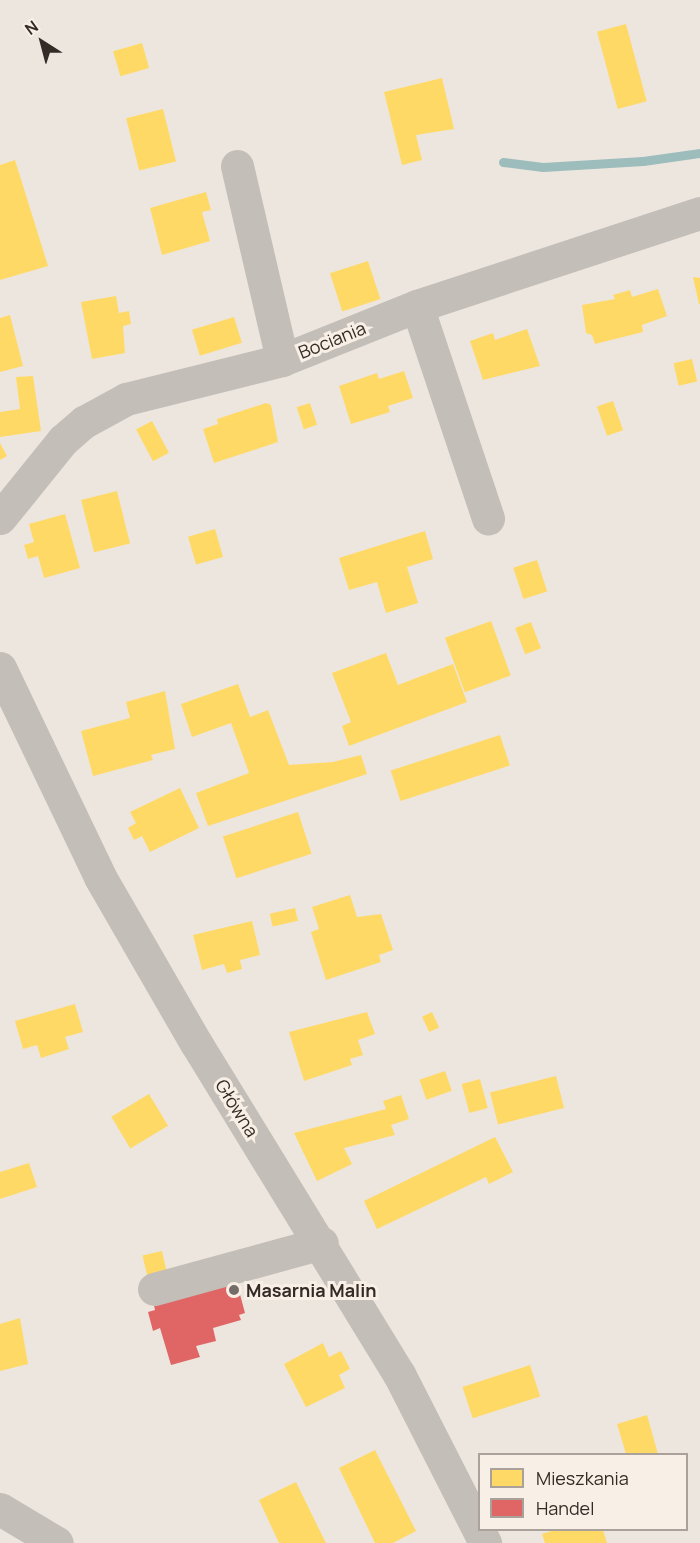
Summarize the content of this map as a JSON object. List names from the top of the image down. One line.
{"streets":{"street":["Bociania","Główna"]},"places":["Masarnia Malin"],"legend":["Mieszkania","Handel"],"north":"top left"}
